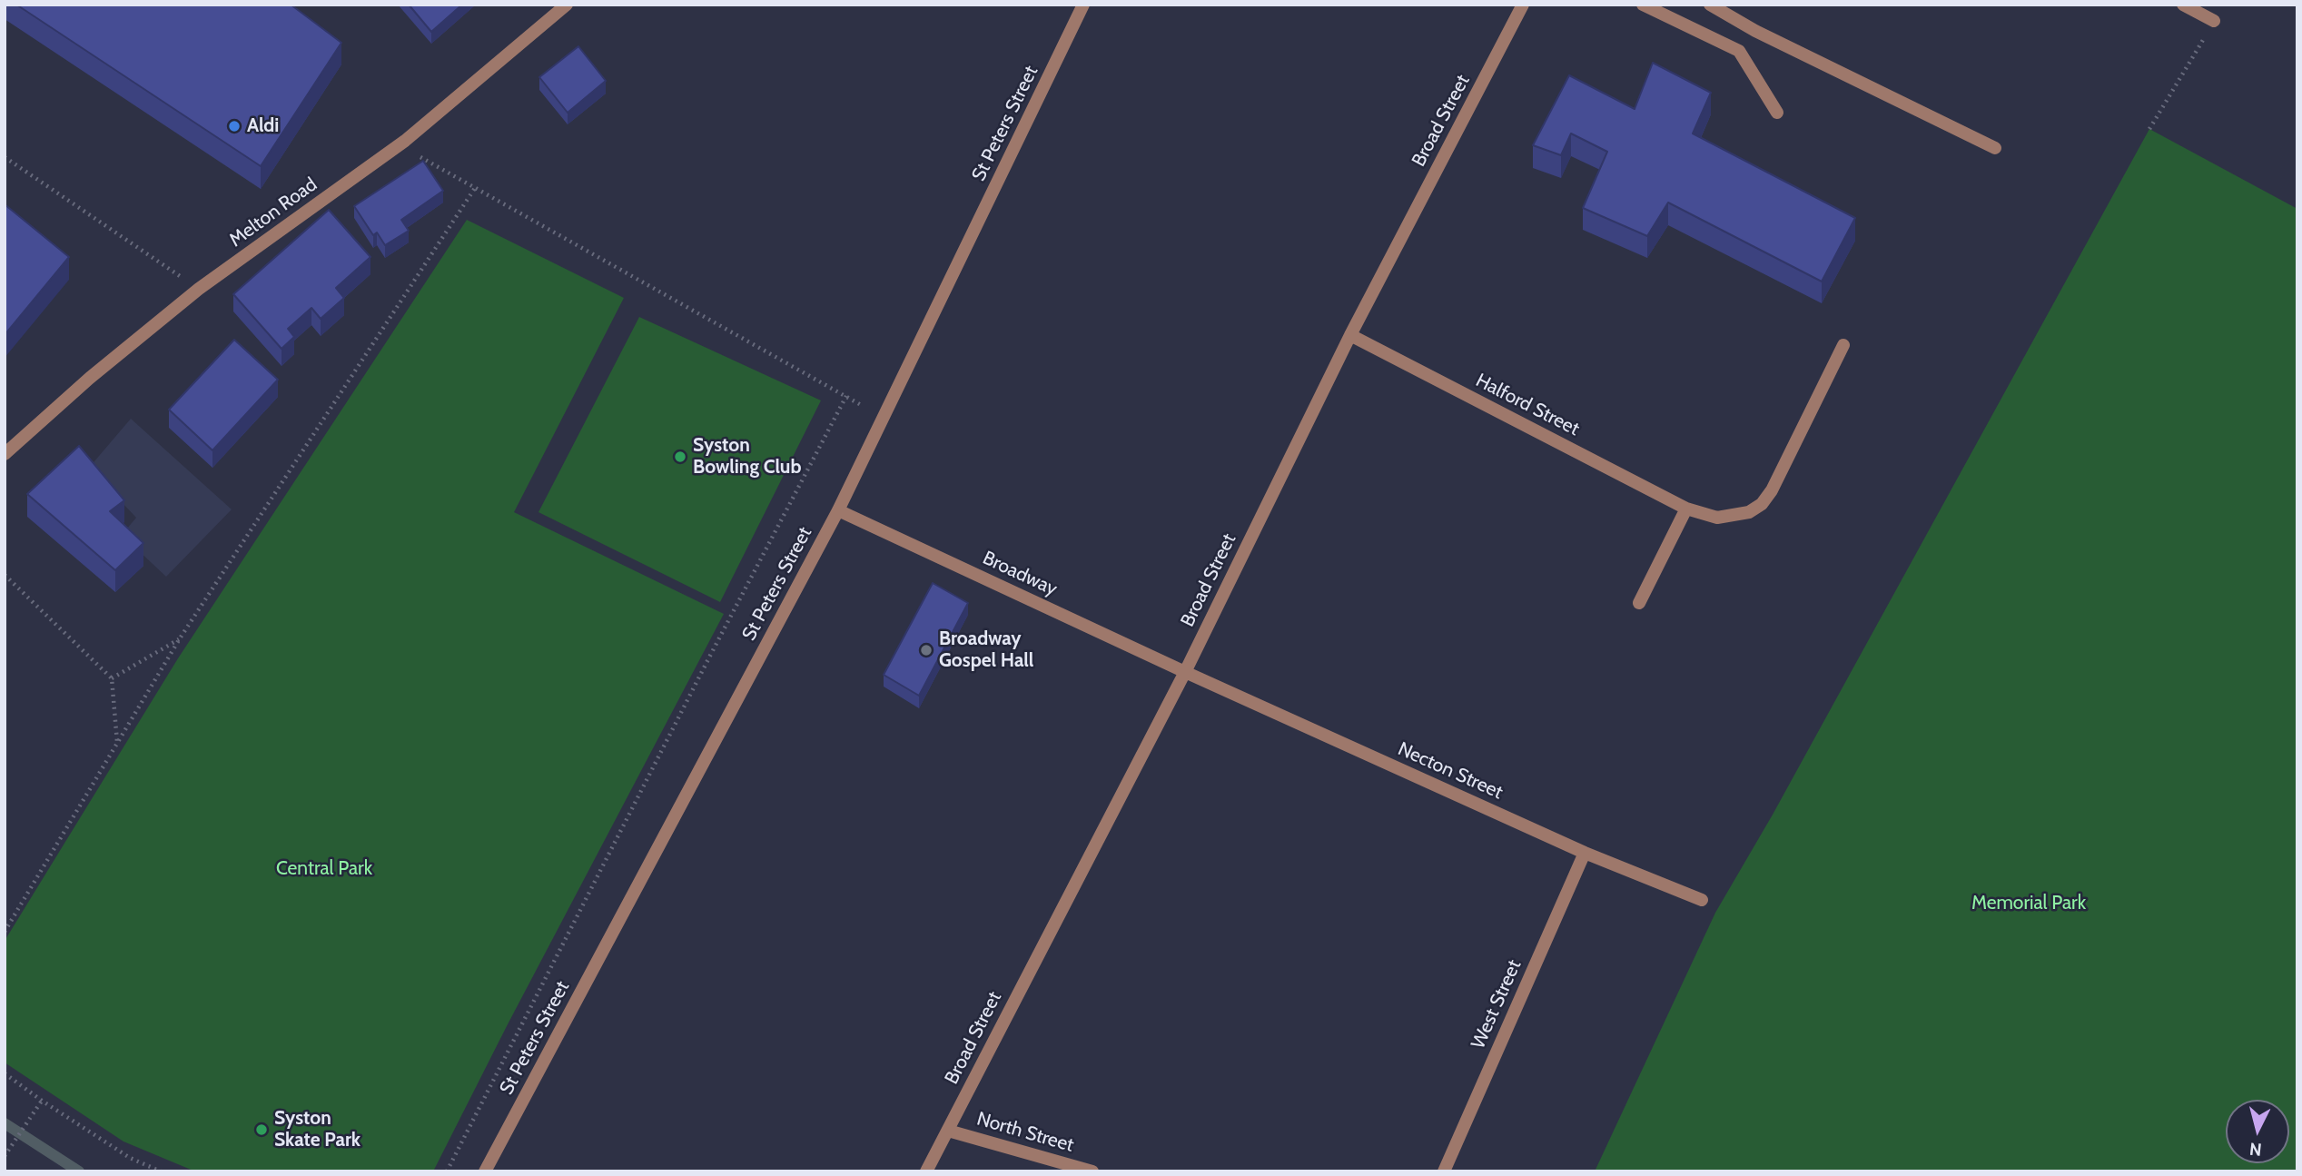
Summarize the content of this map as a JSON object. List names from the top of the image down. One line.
{"streets":{"street":["Broad Street","St Peters Street","Melton Road","Halford Street","Broadway","Necton Street","West Street","North Street"]},"crossings":[["Broad Street","Halford Street"],["Broad Street","Broadway"],["Broad Street","Necton Street"],["Broad Street","North Street"],["St Peters Street","Broadway"],["Broadway","Necton Street"],["Necton Street","West Street"]],"parks":["Central Park","Memorial Park"],"places":["Aldi","Syston Bowling Club","Broadway Gospel Hall","Syston Skate Park"],"north":"bottom"}
